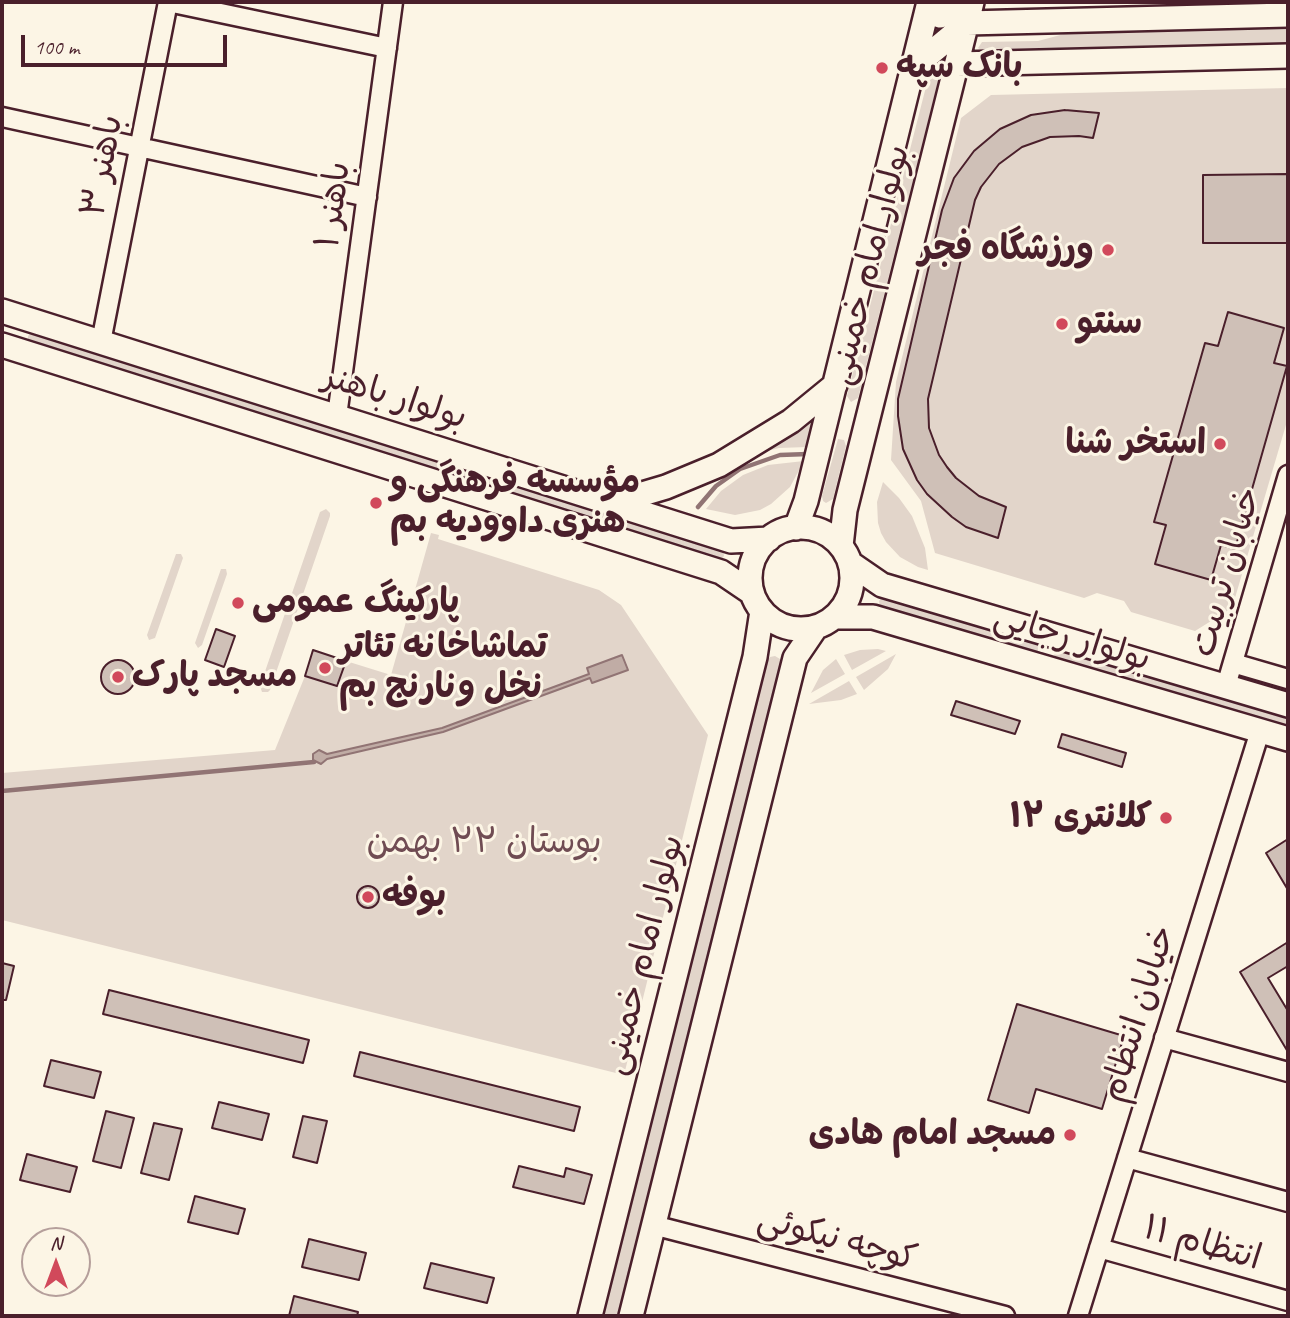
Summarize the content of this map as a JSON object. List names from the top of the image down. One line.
{"streets":{"main road":["بولوار امام خمینی","بولوار باهنر","بولوار رجایی"],"street":["باهنر ۳","باهنر ۱","خیابان تربیت","خیابان انتظام","کوچه نیکوئی","انتظام ۱۱"]},"crossings":[["باهنر ۳","بولوار باهنر"],["باهنر ۱","بولوار باهنر"],["بولوار امام خمینی","بولوار باهنر"],["بولوار امام خمینی","بولوار رجایی"],["بولوار باهنر","بولوار رجایی"],["خیابان تربیت","بولوار رجایی"],["بولوار رجایی","خیابان انتظام"],["خیابان انتظام","انتظام ۱۱"]],"parks":["بوستان ۲۲ بهمن"],"places":["بانک سپه","ورزشگاه فجر","سنتو","استخر شنا","مؤسسه فرهنگی و هنری داوودیه بم","پارکینگ عمومی","تماشاخانه تئاتر نخل ونارنج بم","مسجد پارک","کلانتری ۱۲","بوفه","مسجد امام هادی"],"scale_bar":"100 m","north":"top"}
